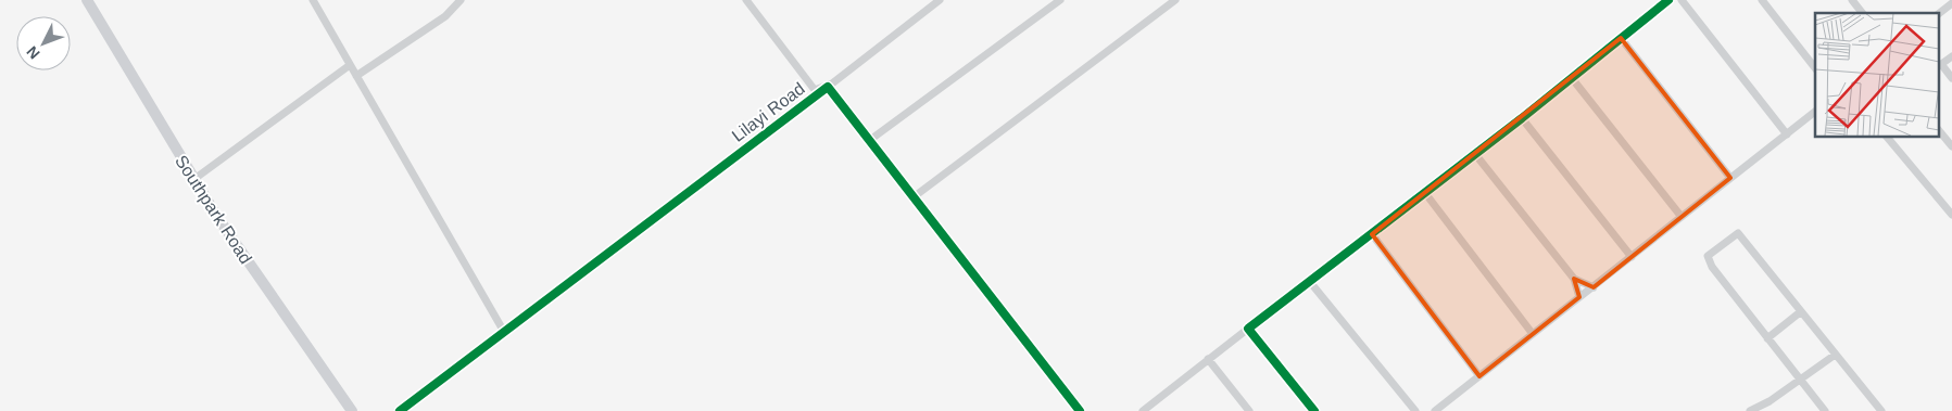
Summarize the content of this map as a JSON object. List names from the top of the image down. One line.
{"streets":{"street":["Lilayi Road","Southpark Road"]},"north":"bottom left"}
